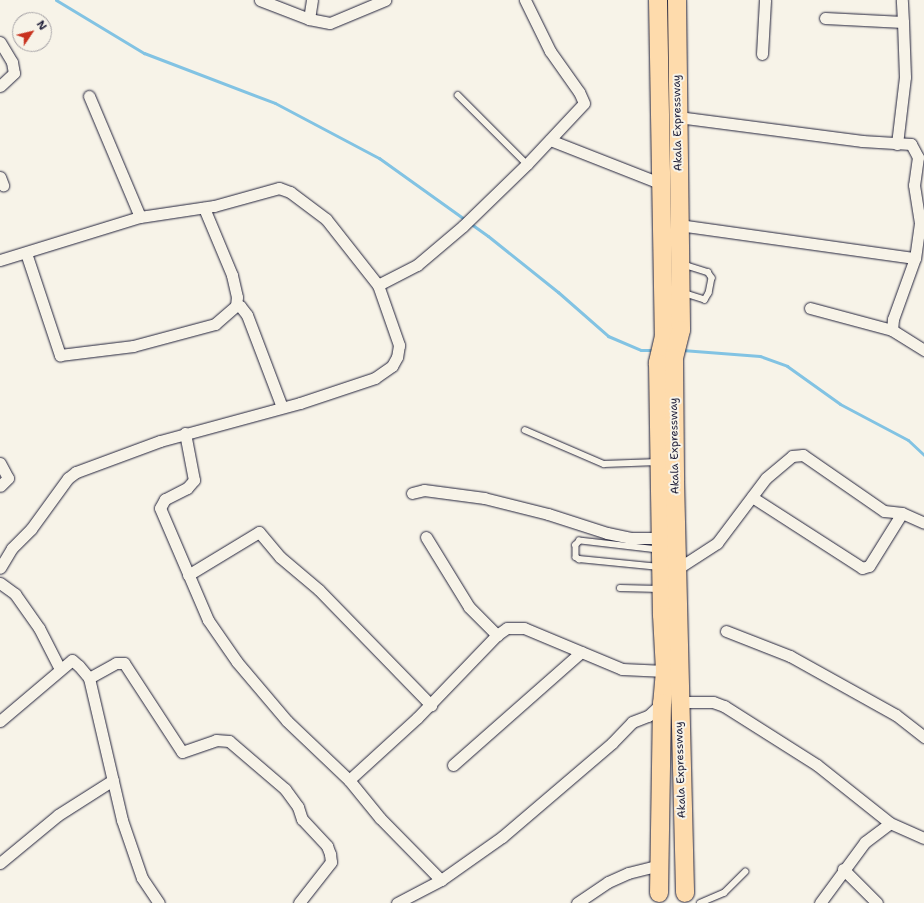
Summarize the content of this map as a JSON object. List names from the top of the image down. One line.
{"streets":{"main road":["Akala Expressway"]},"north":"top right"}
